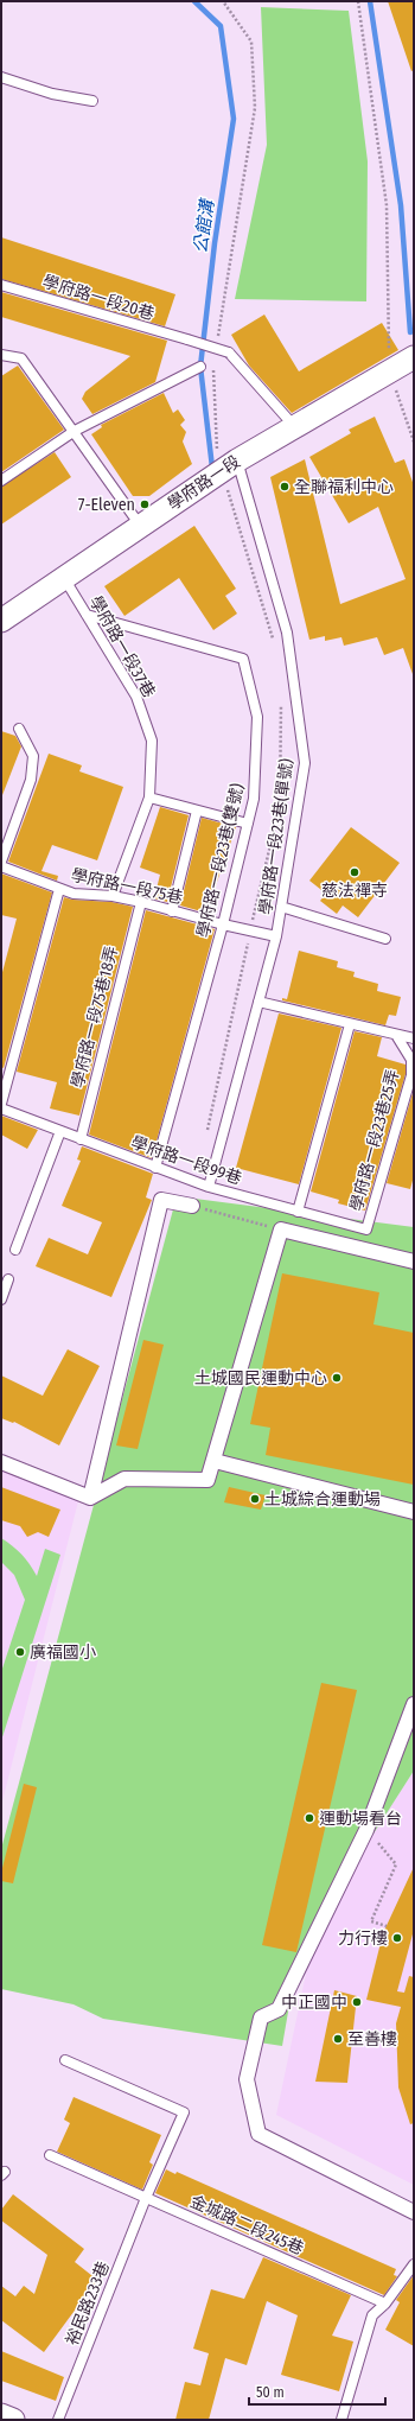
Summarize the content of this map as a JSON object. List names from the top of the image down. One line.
{"streets":{"street":["學府路一段"],"lane":["學府路一段20巷","學府路一段37巷","學府路一段23巷(單號)","學府路一段23巷(雙號)","學府路一段75巷","學府路一段75巷18弄","學府路一段23巷25弄","學府路一段99巷","金城路二段245巷","裕民路233巷"]},"crossings":[["學府路一段20巷","學府路一段"],["學府路一段","學府路一段37巷"],["學府路一段","學府路一段23巷(單號)"],["學府路一段37巷","學府路一段23巷(雙號)"],["學府路一段37巷","學府路一段75巷"],["學府路一段23巷(單號)","學府路一段75巷"],["學府路一段23巷(單號)","學府路一段99巷"],["學府路一段23巷(雙號)","學府路一段75巷"],["學府路一段23巷(雙號)","學府路一段99巷"],["學府路一段75巷","學府路一段75巷18弄"],["學府路一段75巷18弄","學府路一段99巷"],["學府路一段23巷25弄","學府路一段99巷"],["金城路二段245巷","裕民路233巷"]],"water":["公館溝"],"places":["全聯福利中心","7-Eleven","慈法禪寺","土城國民運動中心","土城綜合運動場","廣福國小","運動場看台","力行樓","中正國中","至善樓"],"scale_bar":"50 m"}
